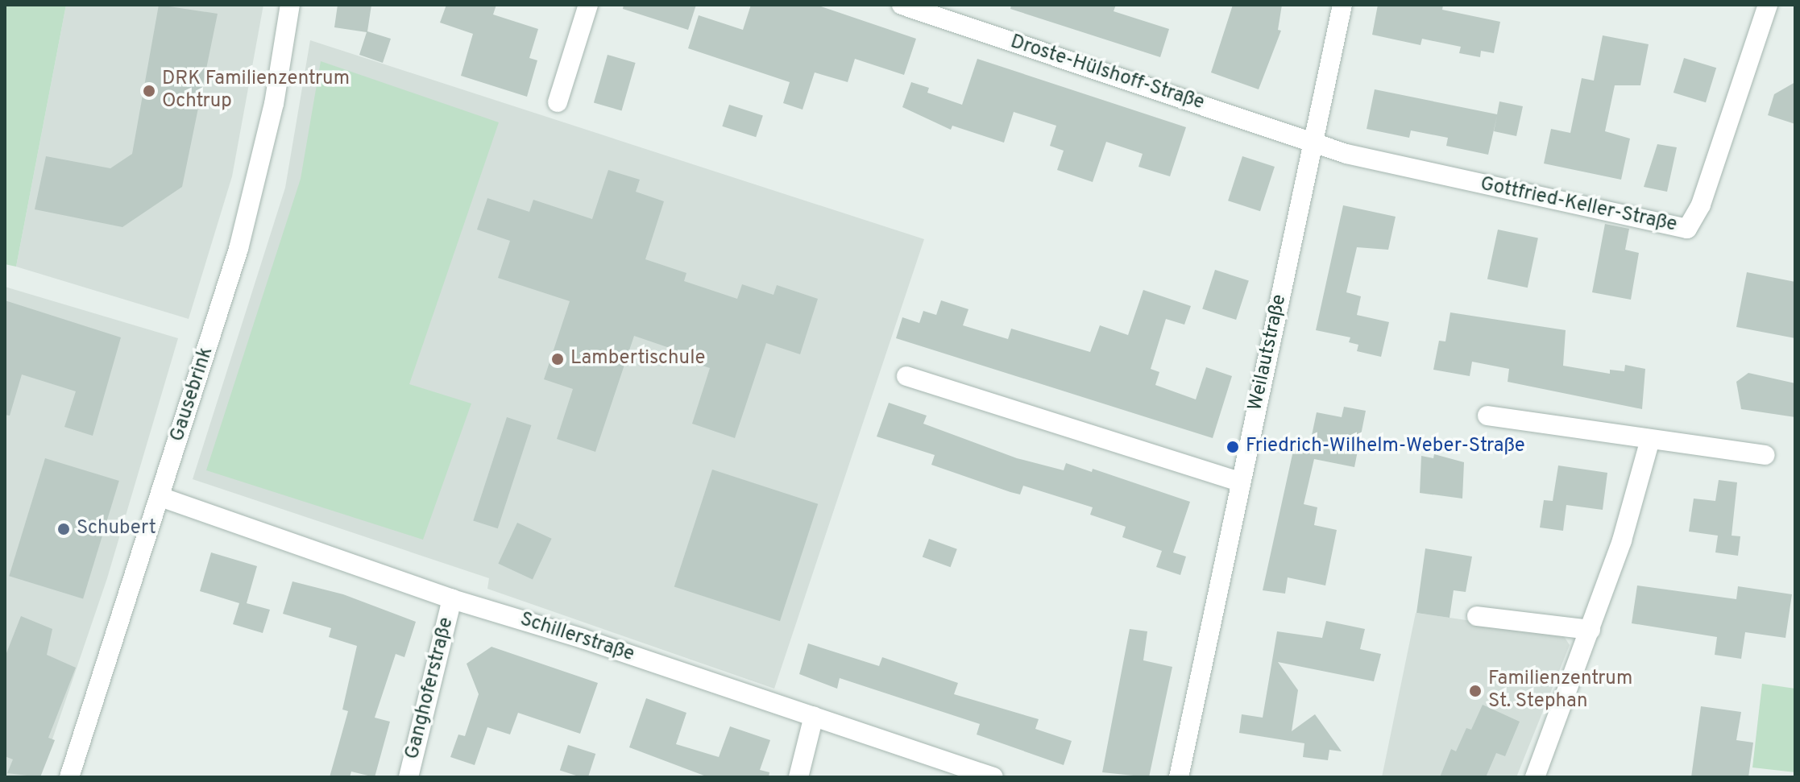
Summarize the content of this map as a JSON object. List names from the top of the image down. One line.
{"streets":{"street":["Droste-Hülshoff-Straße","Gottfried-Keller-Straße","Weilautstraße","Gausebrink","Schillerstraße","Ganghoferstraße"]},"crossings":[["Droste-Hülshoff-Straße","Gottfried-Keller-Straße"],["Droste-Hülshoff-Straße","Weilautstraße"],["Gottfried-Keller-Straße","Weilautstraße"],["Gausebrink","Schillerstraße"],["Schillerstraße","Ganghoferstraße"]],"places":["DRK Familienzentrum Ochtrup","Lambertischule","Friedrich-Wilhelm-Weber-Straße","Schubert","Familienzentrum St. Stephan"]}
